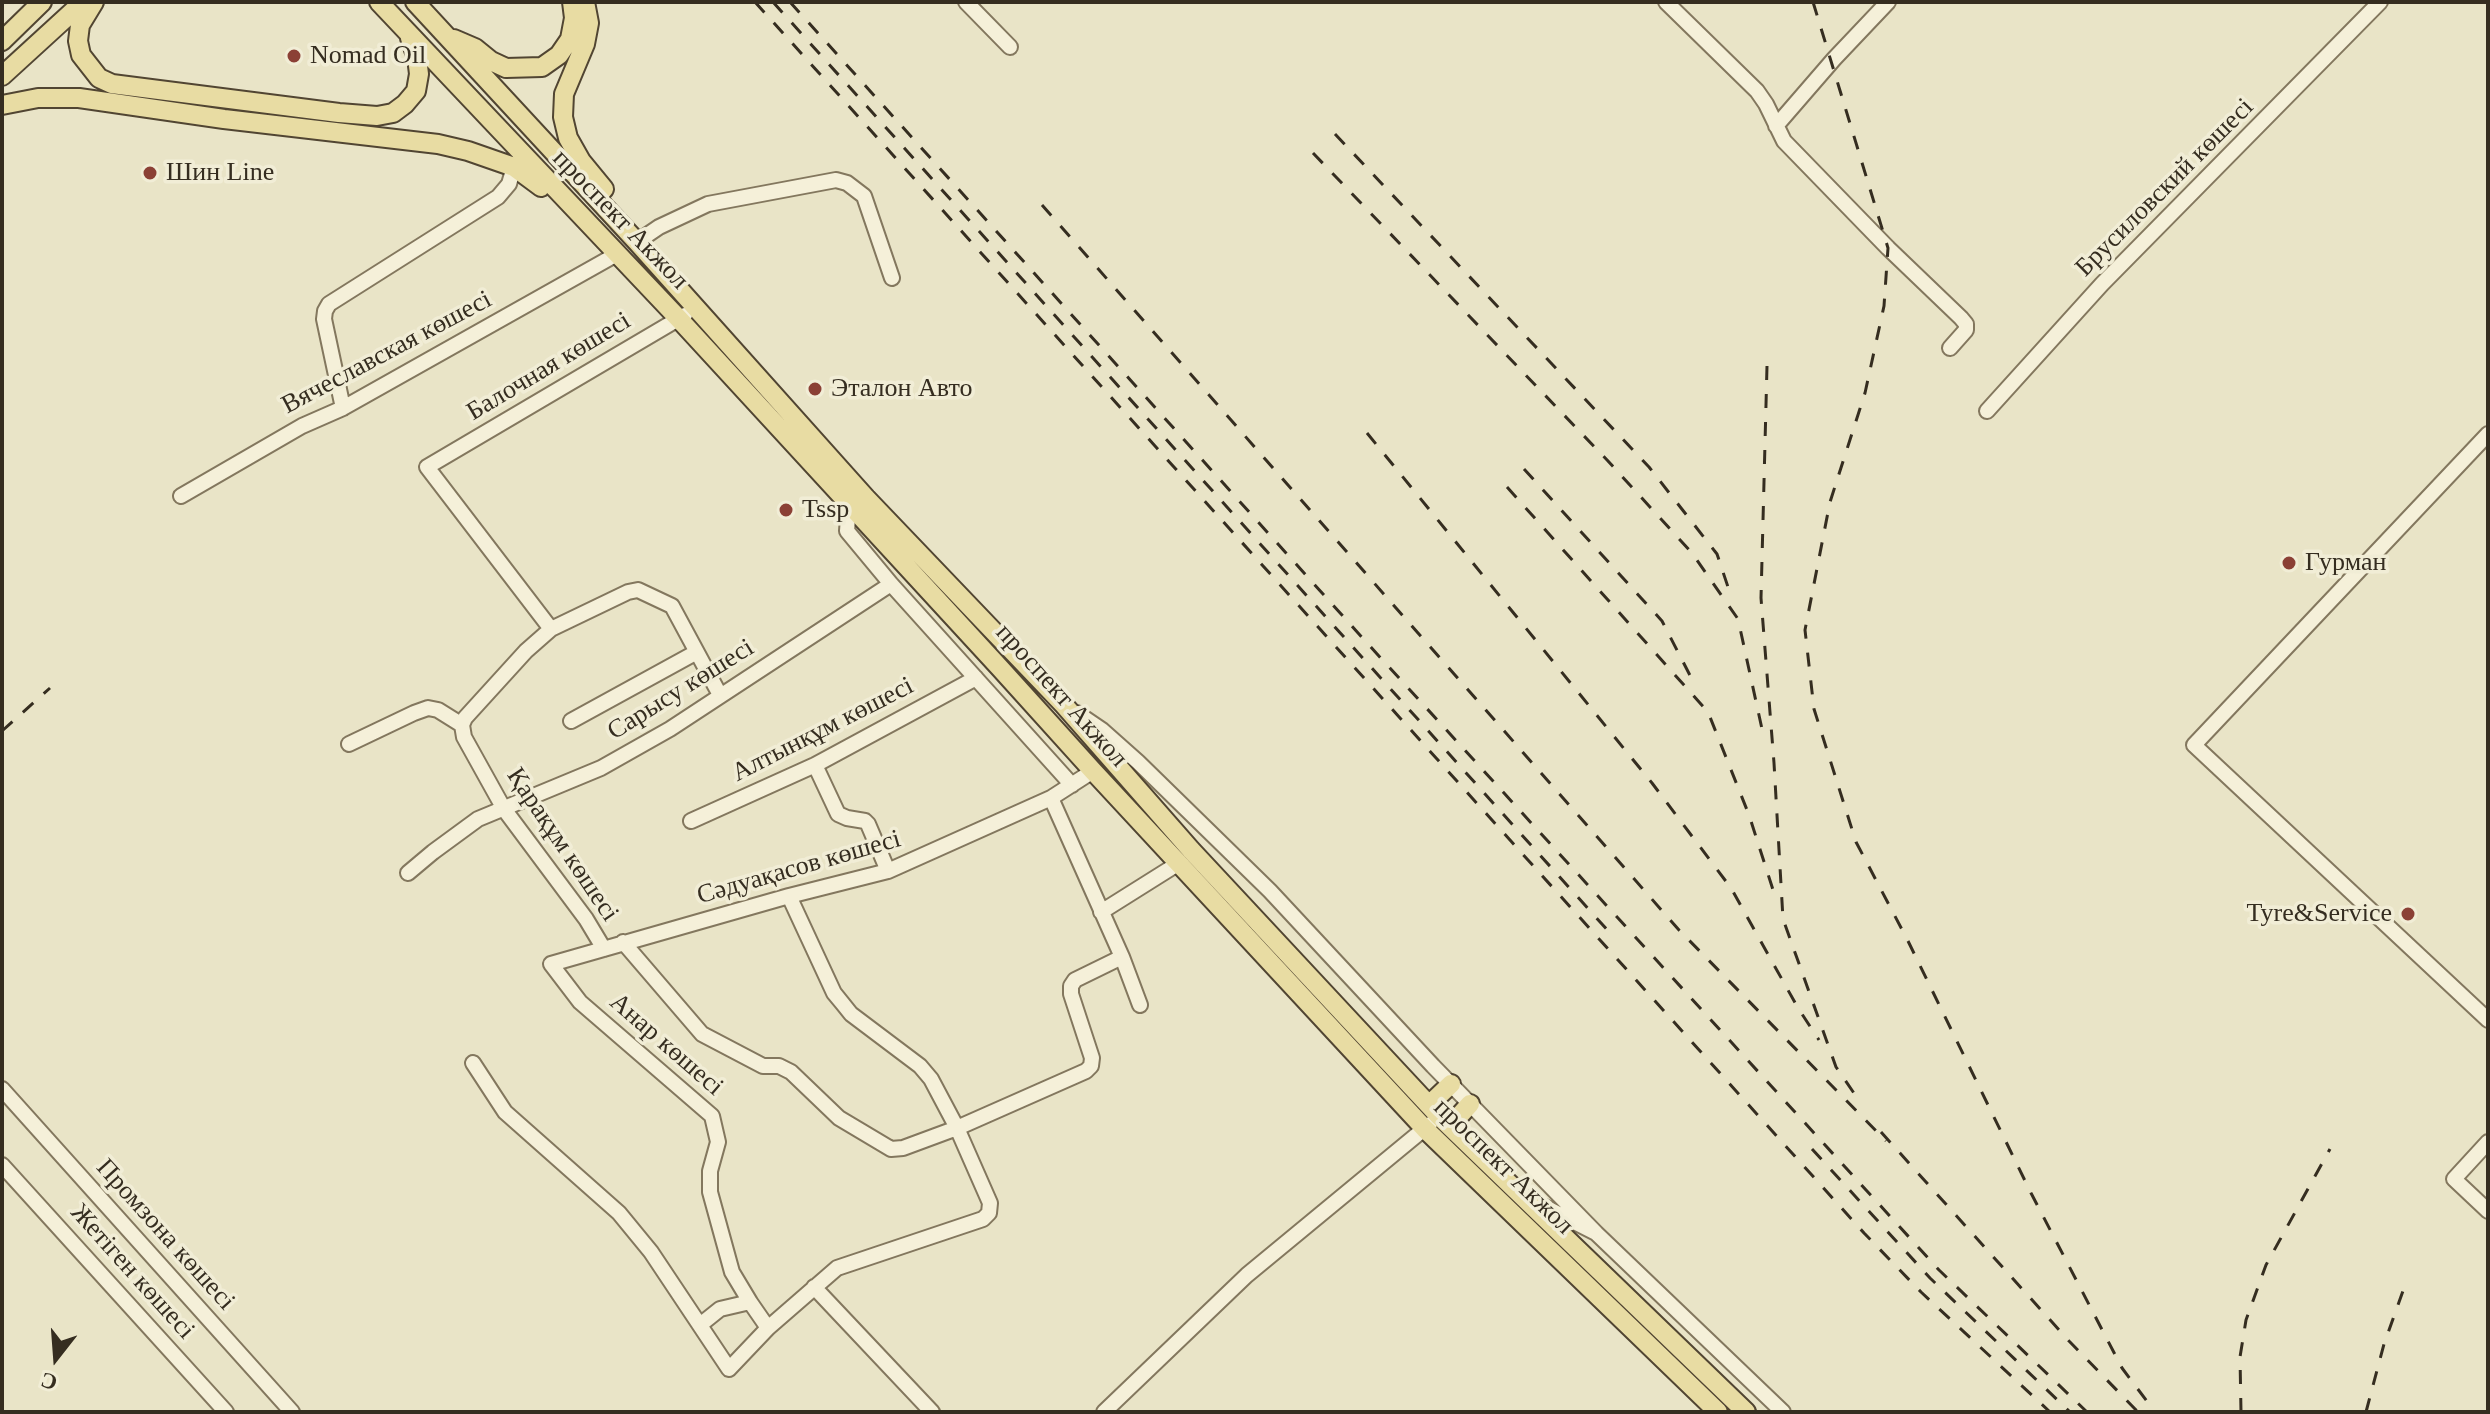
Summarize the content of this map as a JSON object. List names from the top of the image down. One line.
{"streets":{"main road":["проспект Акжол"],"street":["Брусиловский көшесі","Вячеславская көшесі","Балочная көшесі","Сарысу көшесі","Алтынқұм көшесі","Қарақұм көшесі","Сәдуақасов көшесі","Анар көшесі","Промзона көшесі","Жетіген көшесі"]},"crossings":[["проспект Акжол","Вячеславская көшесі"],["проспект Акжол","Балочная көшесі"],["проспект Акжол","Сәдуақасов көшесі"],["Сарысу көшесі","Қарақұм көшесі"],["Қарақұм көшесі","Сәдуақасов көшесі"],["Сәдуақасов көшесі","Анар көшесі"]],"places":["Nomad Oil","Шин Line","Эталон Авто","Tssp","Гурман","Tyre&Service"],"north":"bottom"}
